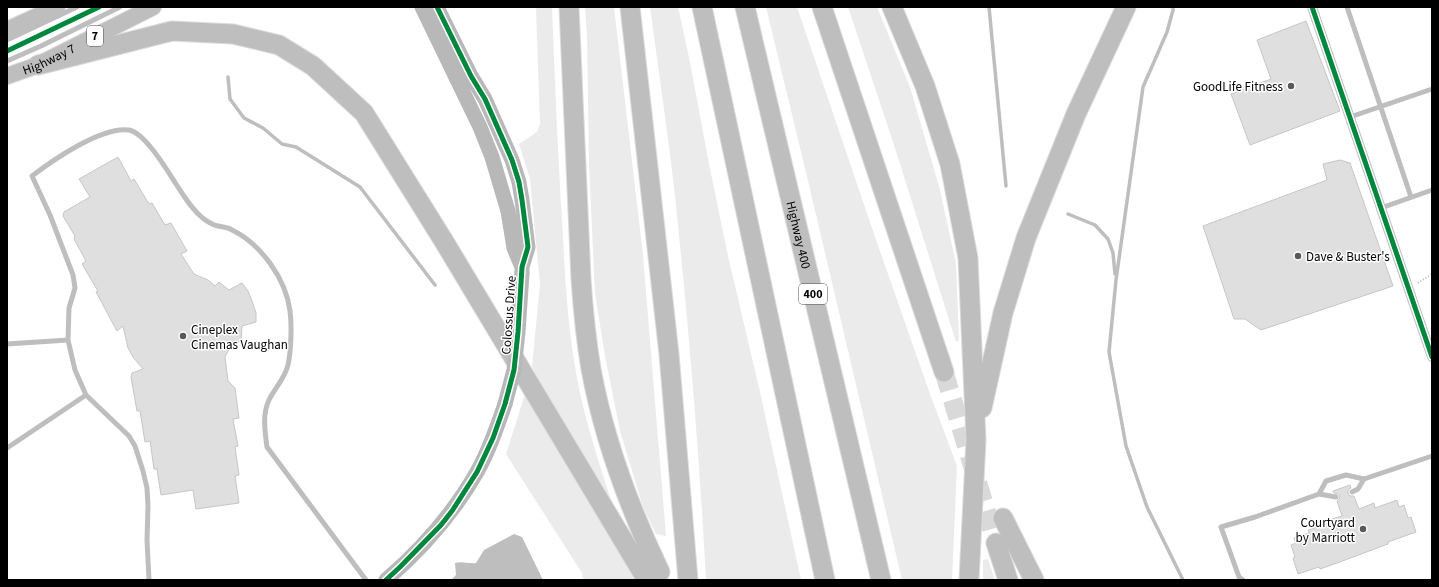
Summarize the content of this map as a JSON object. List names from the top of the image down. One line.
{"streets":{"highway":["Highway 400","400"],"main road":["7","Highway 7"],"street":["Colossus Drive"]},"places":["GoodLife Fitness","Dave & Buster's","Cineplex Cinemas Vaughan","Courtyard by Marriott"]}
